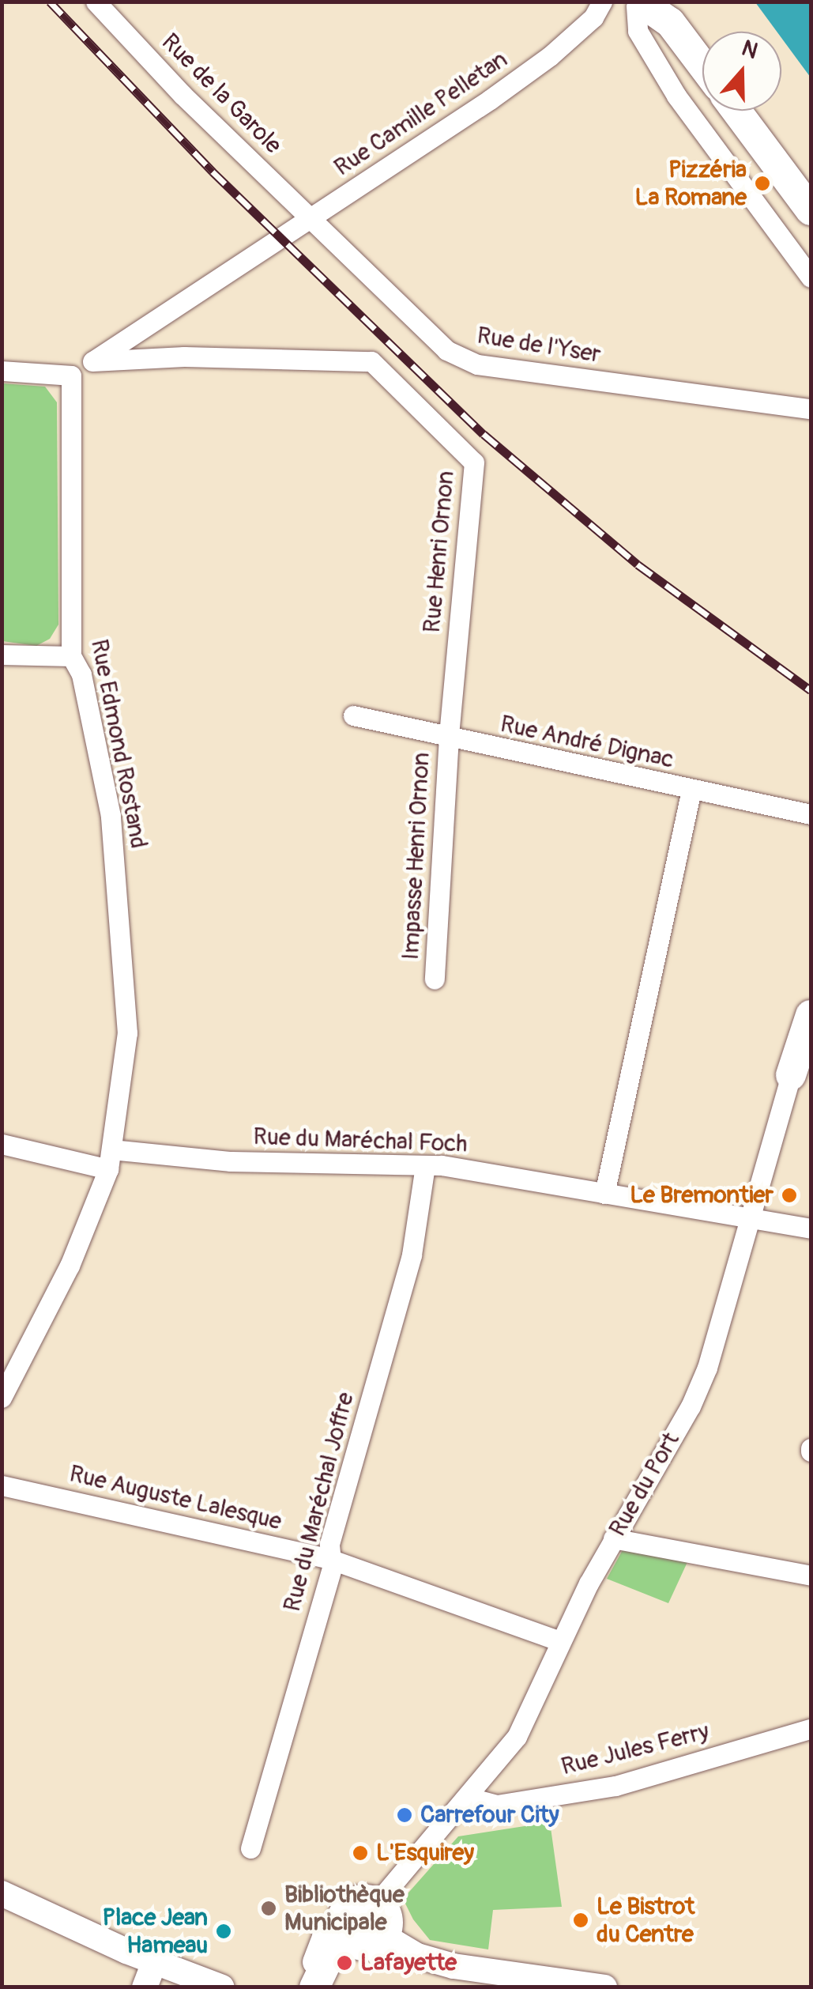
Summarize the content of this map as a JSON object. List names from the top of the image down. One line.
{"streets":{"main road":["Rue du Port"],"street":["Rue de la Garole","Rue Camille Pelletan","Rue de l'Yser","Rue Henri Ornon","Rue André Dignac","Rue Edmond Rostand","Impasse Henri Ornon","Rue du Maréchal Foch","Rue Auguste Lalesque","Rue du Maréchal Joffre","Rue Jules Ferry"]},"crossings":[["Rue de la Garole","Rue Camille Pelletan"],["Rue de la Garole","Rue de l'Yser"],["Rue Camille Pelletan","Rue de l'Yser"],["Rue Camille Pelletan","Rue Henri Ornon"],["Rue Henri Ornon","Rue André Dignac"],["Rue Henri Ornon","Impasse Henri Ornon"],["Rue André Dignac","Impasse Henri Ornon"],["Rue Edmond Rostand","Rue du Maréchal Foch"],["Rue du Maréchal Foch","Rue du Port"],["Rue du Maréchal Foch","Rue du Maréchal Joffre"],["Rue du Port","Rue Auguste Lalesque"],["Rue du Port","Rue Jules Ferry"],["Rue Auguste Lalesque","Rue du Maréchal Joffre"]],"places":["Pizzéria La Romane","Le Bremontier","Carrefour City","L'Esquirey","Bibliothèque Municipale","Le Bistrot du Centre","Place Jean Hameau","Lafayette"],"north":"top"}
